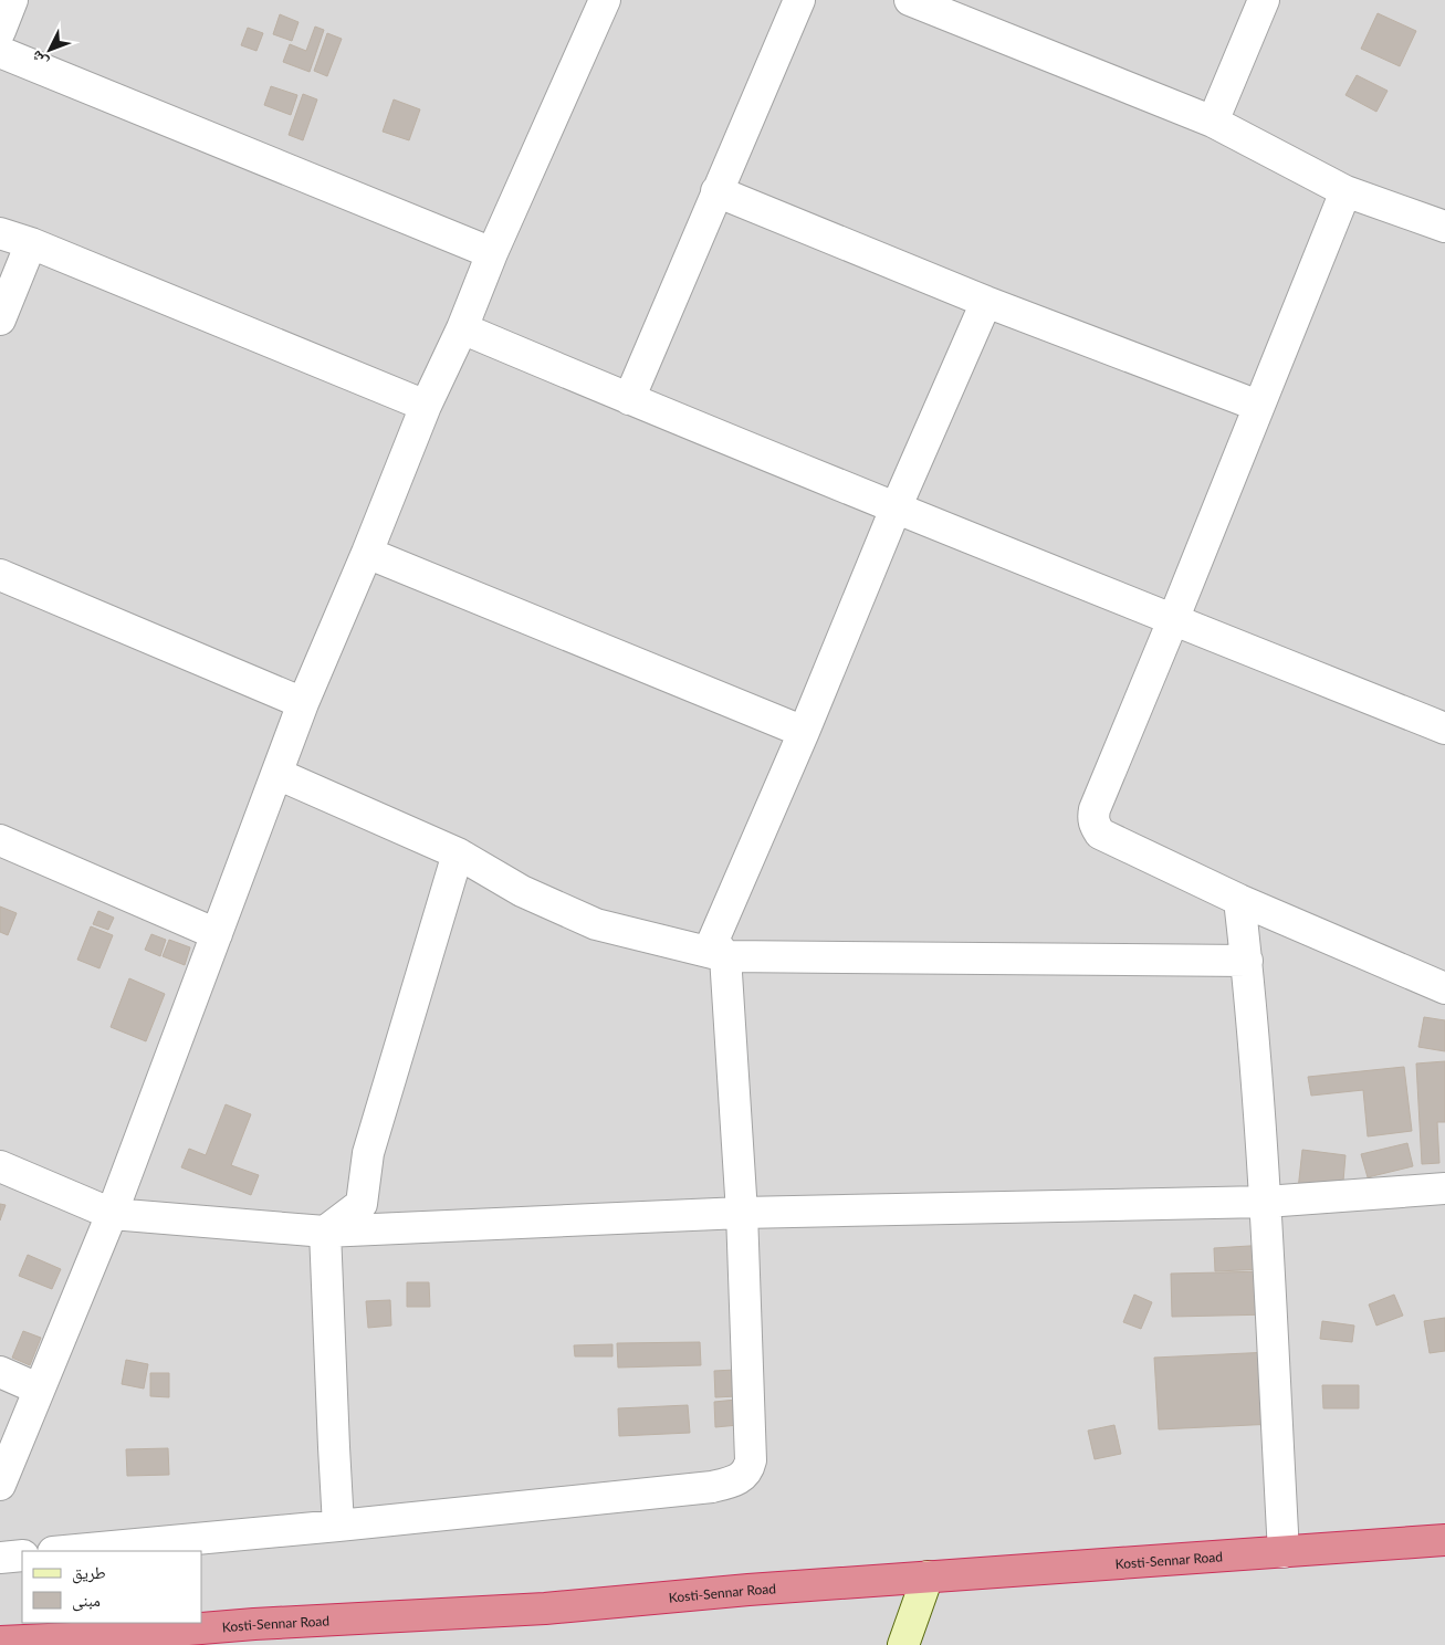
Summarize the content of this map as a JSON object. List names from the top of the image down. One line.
{"streets":{"highway":["Kosti-Sennar Road"]},"legend":["طريق","مبنى"],"north":"bottom left"}
